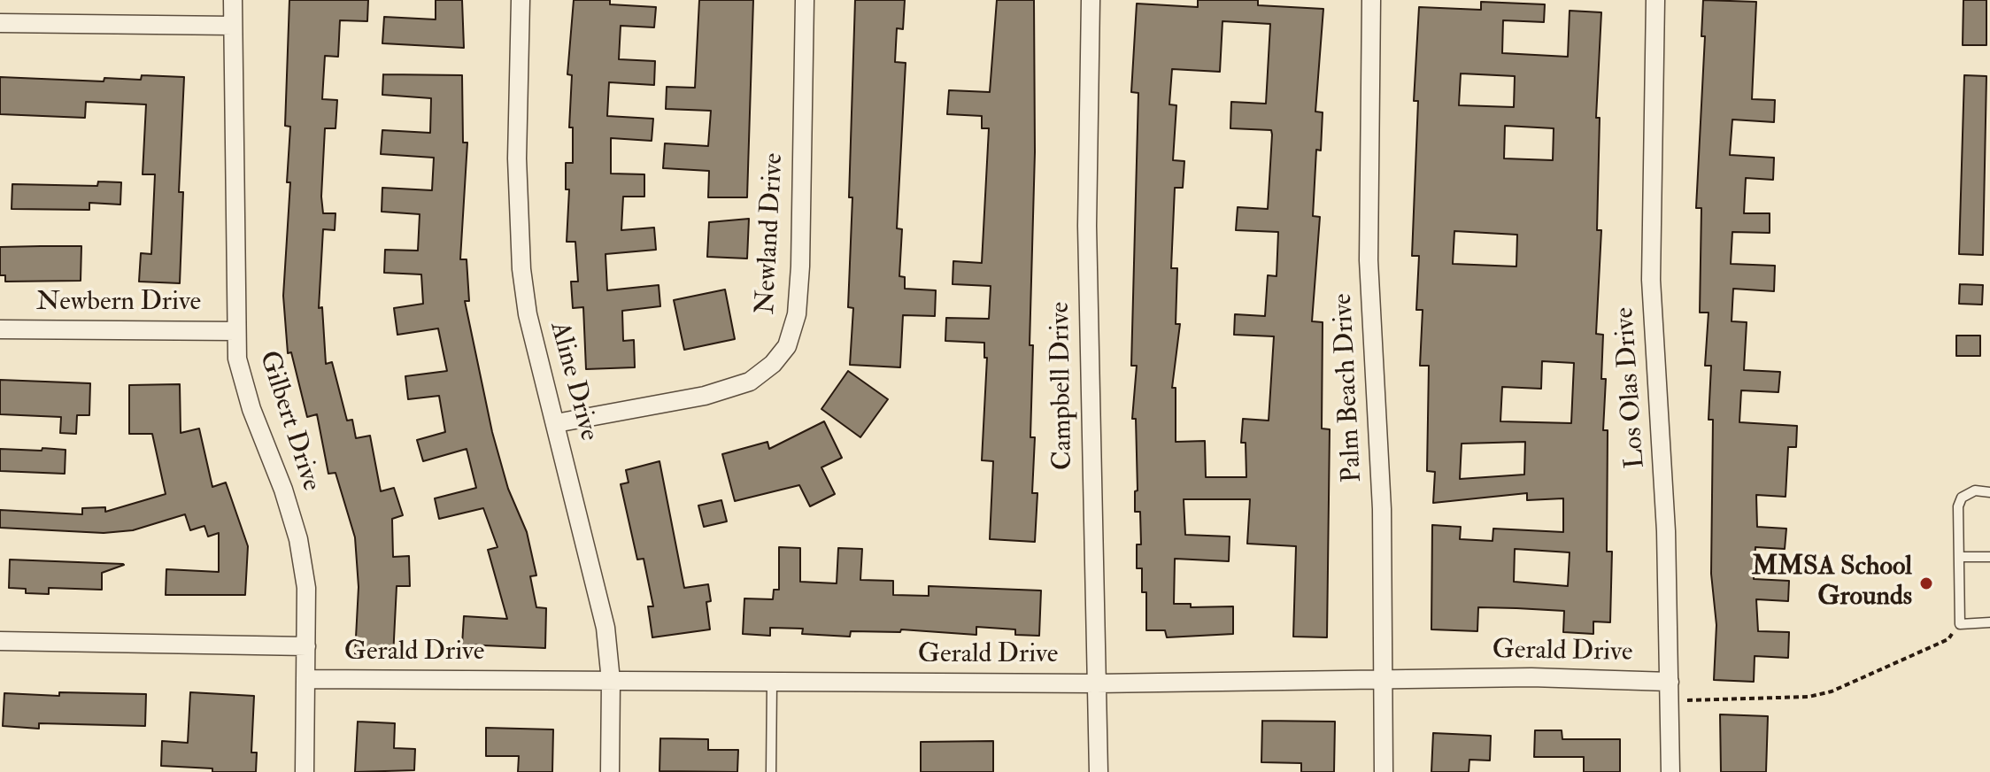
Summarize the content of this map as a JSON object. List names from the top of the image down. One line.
{"streets":{"street":["Newland Drive","Newbern Drive","Aline Drive","Campbell Drive","Palm Beach Drive","Los Olas Drive","Gilbert Drive","Gerald Drive"]},"crossings":[["Newland Drive","Aline Drive"],["Newbern Drive","Gilbert Drive"],["Aline Drive","Gerald Drive"],["Campbell Drive","Gerald Drive"],["Palm Beach Drive","Gerald Drive"],["Los Olas Drive","Gerald Drive"],["Gilbert Drive","Gerald Drive"]],"places":["MMSA School Grounds"]}
